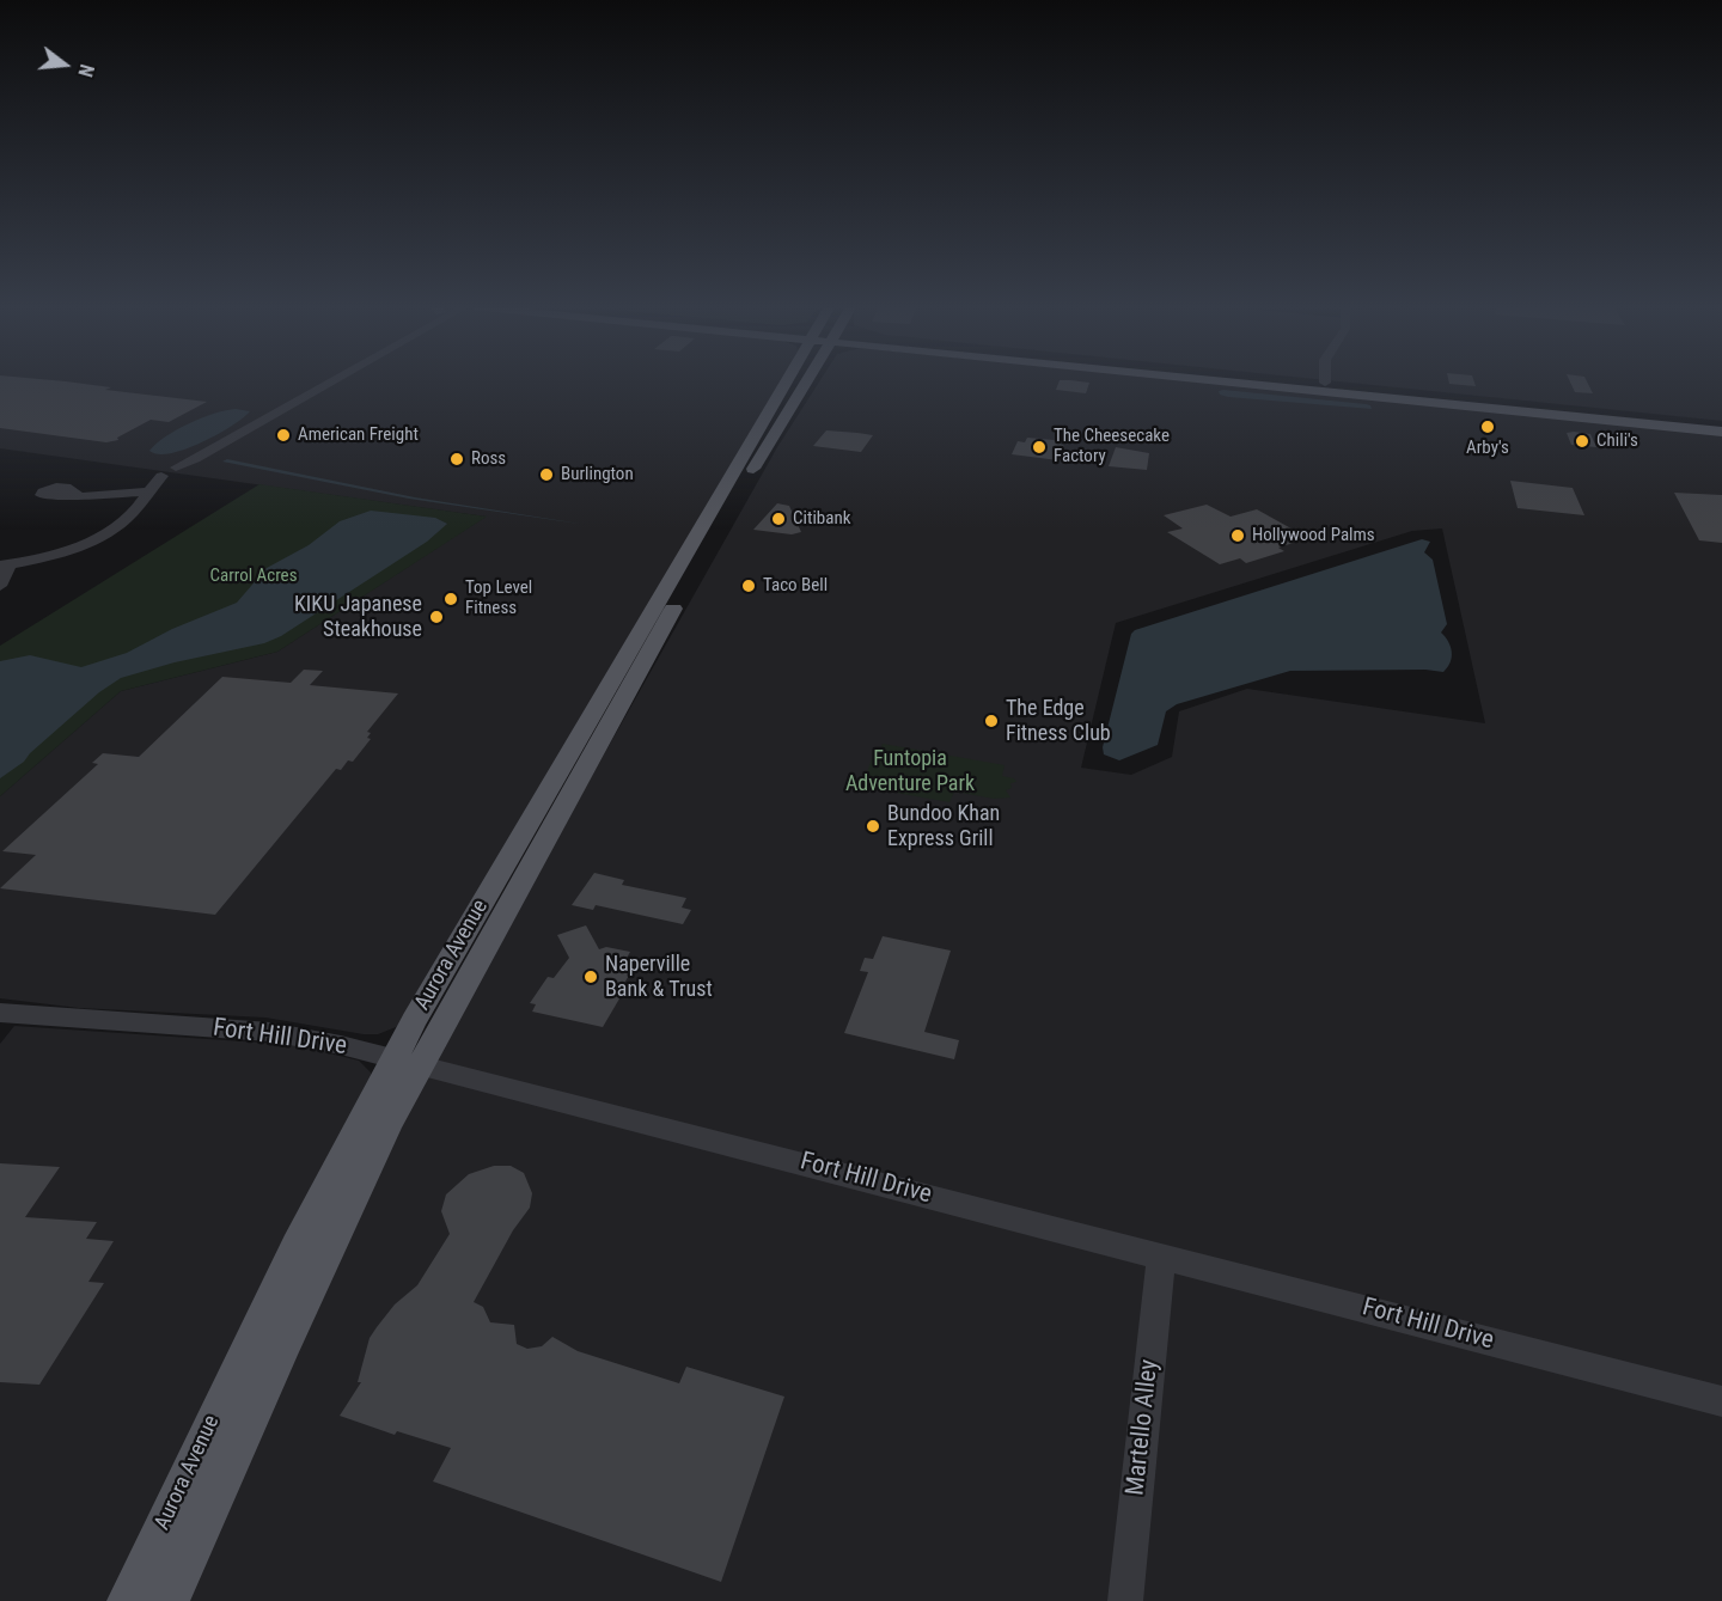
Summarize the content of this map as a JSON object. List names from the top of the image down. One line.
{"streets":{"main road":["Aurora Avenue"],"street":["Fort Hill Drive","Martello Alley"]},"crossings":[["Aurora Avenue","Fort Hill Drive"],["Fort Hill Drive","Martello Alley"]],"parks":["Carrol Acres","Funtopia Adventure Park"],"places":["Arby's","American Freight","Chili's","The Cheesecake Factory","Ross","Burlington","Citibank","Hollywood Palms","Taco Bell","Top Level Fitness","KIKU Japanese Steakhouse","The Edge Fitness Club","Bundoo Khan Express Grill","Naperville Bank & Trust"],"north":"right"}
